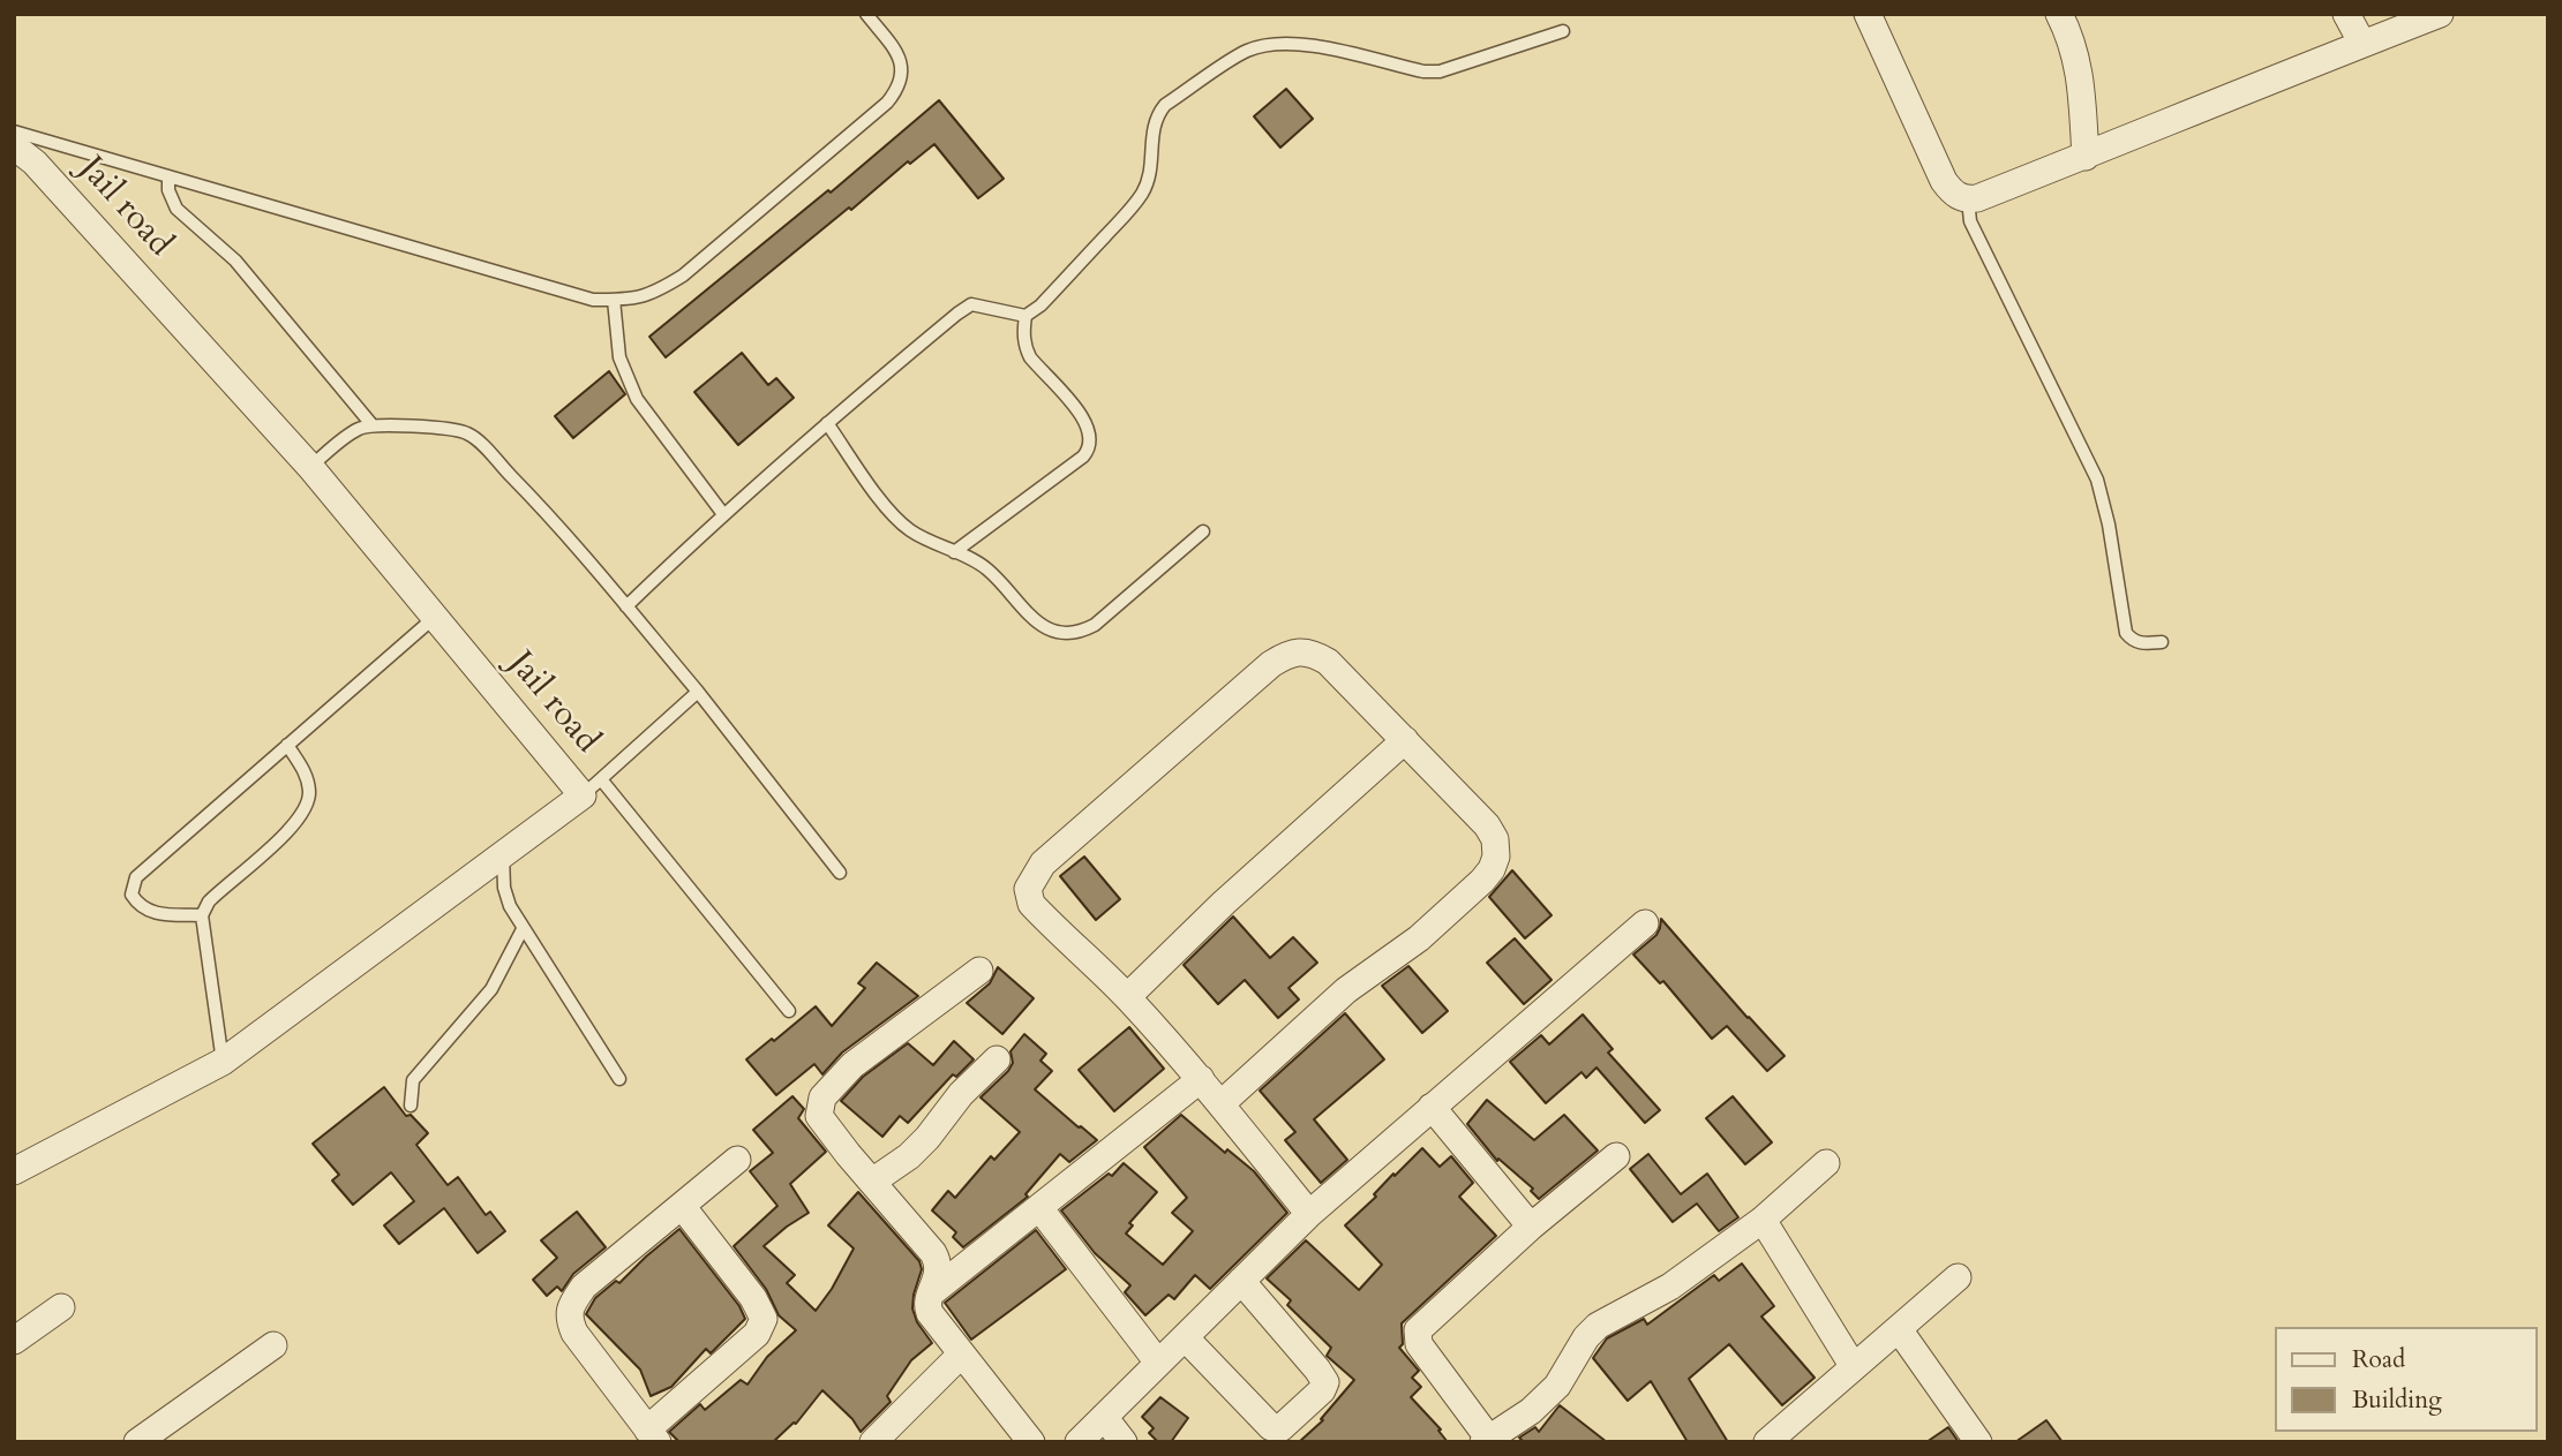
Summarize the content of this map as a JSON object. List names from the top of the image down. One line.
{"streets":{"street":["Jail road"]},"legend":["Road","Building"]}
